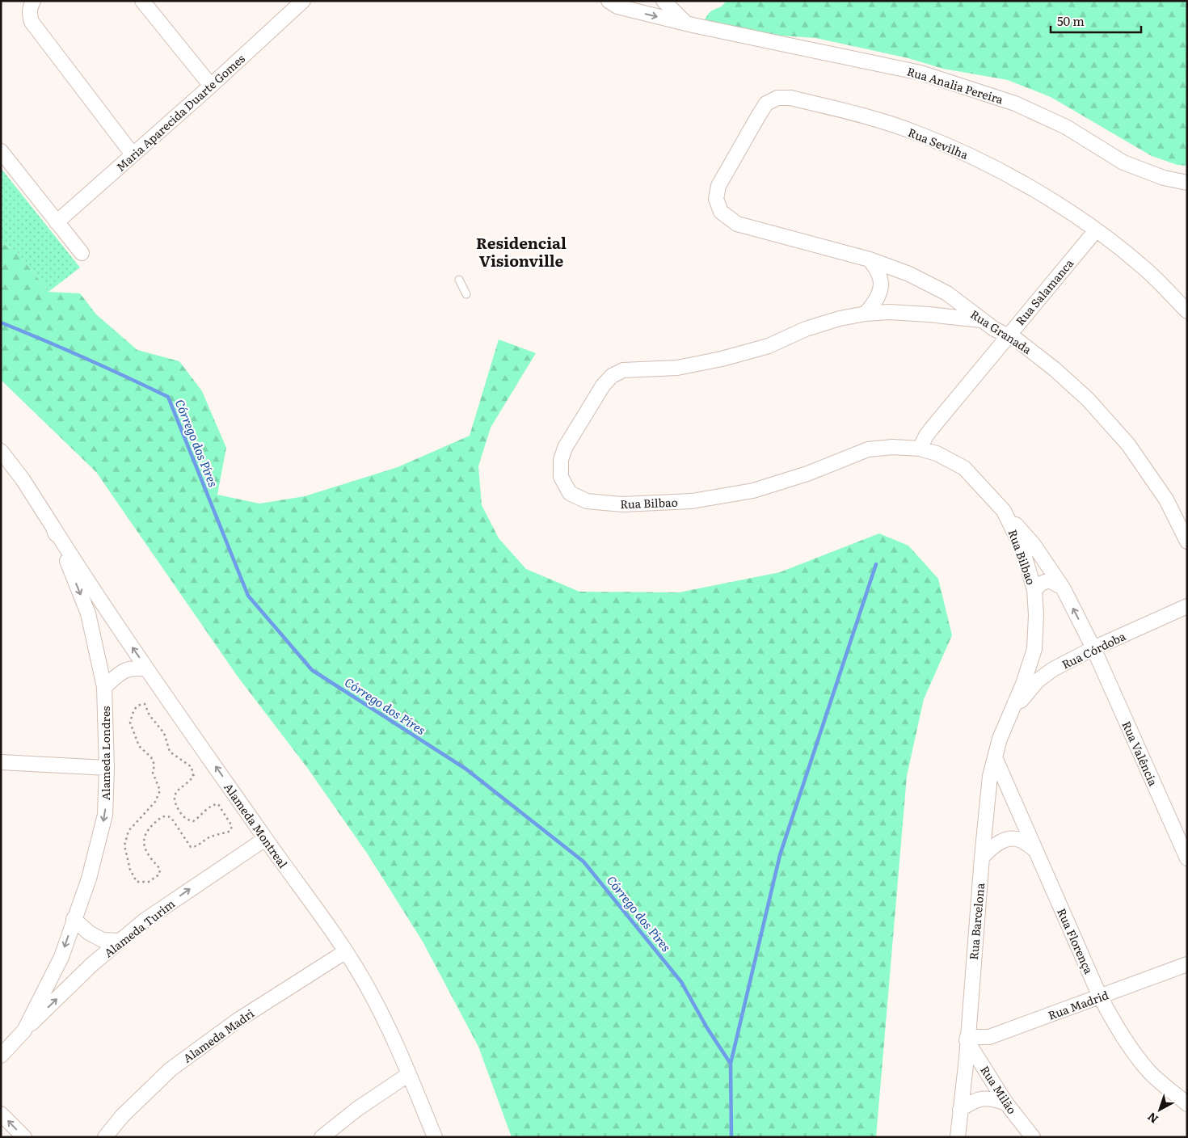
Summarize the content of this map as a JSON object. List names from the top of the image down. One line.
{"streets":{"street":["Rua Analia Pereira","Maria Aparecida Duarte Gomes","Rua Sevilha","Rua Salamanca","Rua Granada","Rua Bilbao","Rua Córdoba","Alameda Londres","Rua Valência","Alameda Montreal","Rua Barcelona","Alameda Turim","Rua Florença","Rua Madrid","Alameda Madri","Rua Milão"]},"crossings":[["Rua Sevilha","Rua Salamanca"],["Rua Sevilha","Rua Granada"],["Rua Salamanca","Rua Granada"],["Rua Salamanca","Rua Bilbao"],["Rua Granada","Rua Bilbao"],["Rua Bilbao","Rua Córdoba"],["Rua Bilbao","Rua Valência"],["Rua Bilbao","Rua Barcelona"],["Rua Córdoba","Rua Valência"],["Rua Córdoba","Rua Barcelona"],["Alameda Londres","Alameda Montreal"],["Alameda Londres","Alameda Turim"],["Alameda Montreal","Alameda Turim"],["Alameda Montreal","Alameda Madri"],["Rua Barcelona","Rua Florença"],["Rua Barcelona","Rua Madrid"],["Rua Barcelona","Rua Milão"],["Rua Florença","Rua Madrid"],["Rua Madrid","Rua Milão"]],"one_way":["Alameda Londres","Alameda Montreal","Alameda Turim"],"districts":["Residencial Visionville"],"water":["Córrego dos Píres"],"scale_bar":"50 m","north":"bottom left"}
